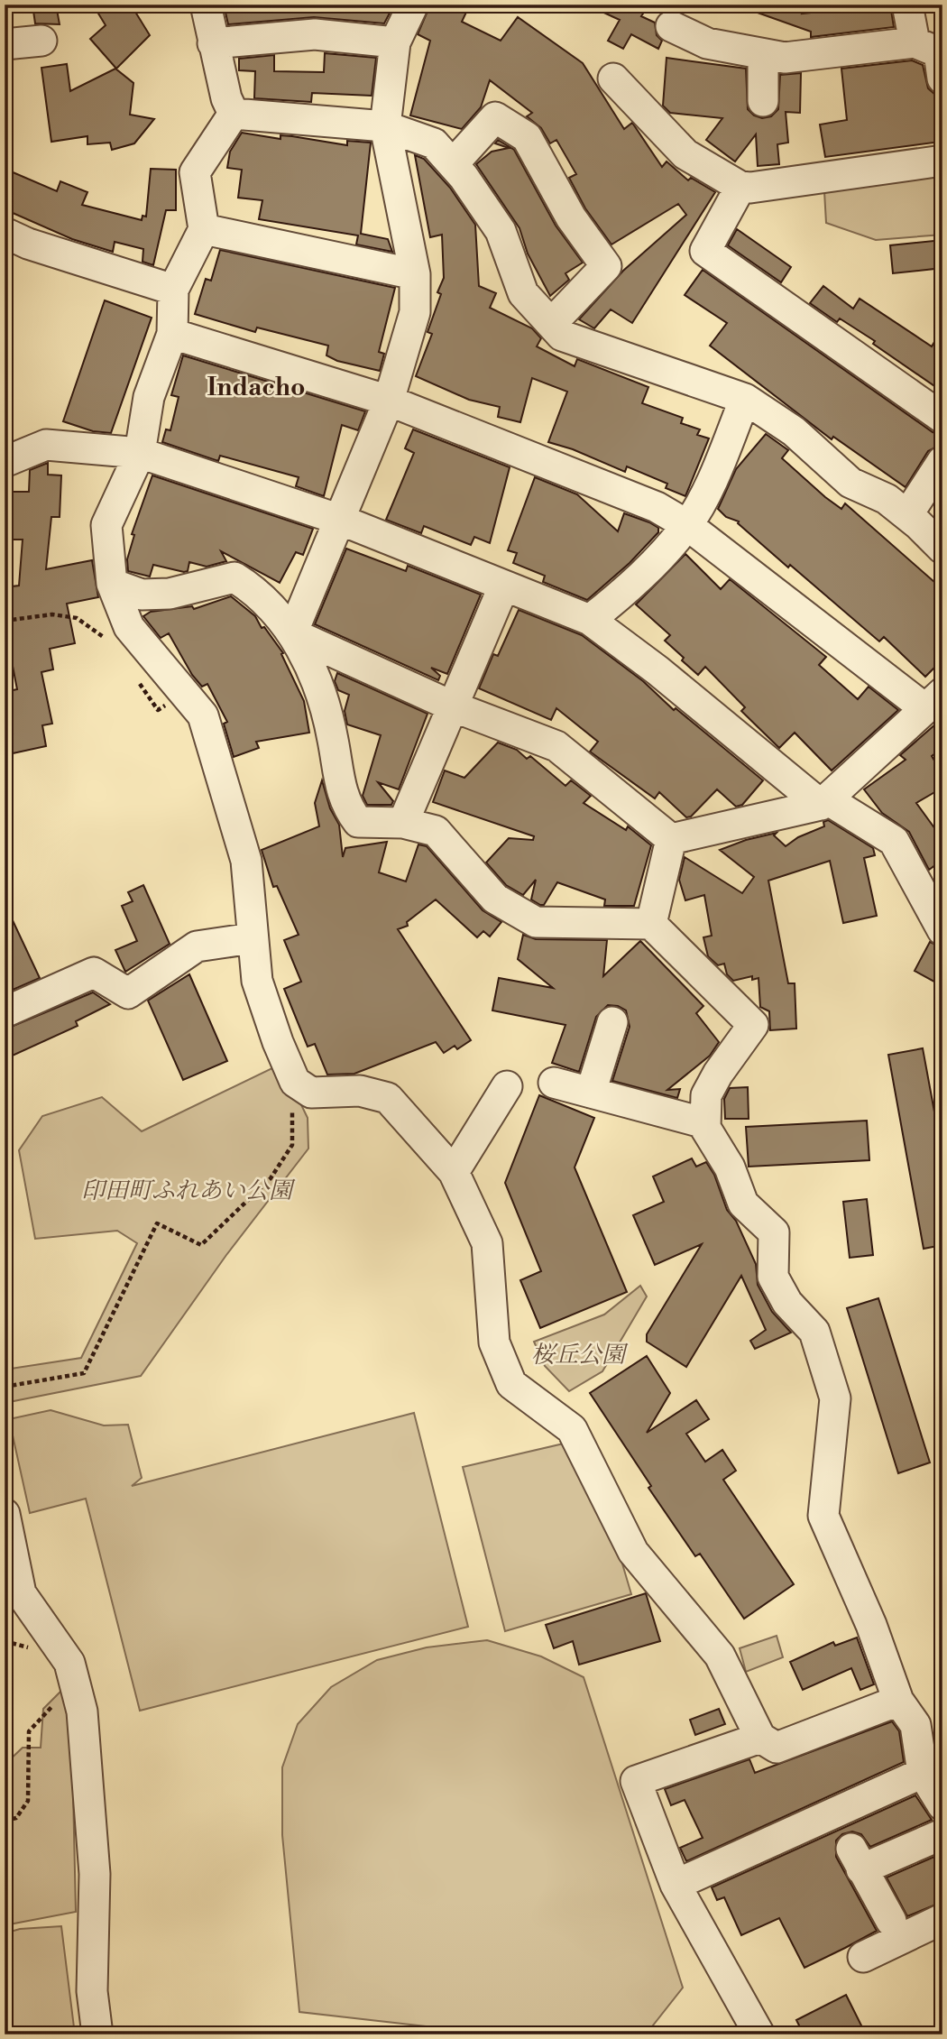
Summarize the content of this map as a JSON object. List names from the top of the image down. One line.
{"districts":["Indacho"],"parks":["印田町ふれあい公園","桜丘公園"]}
